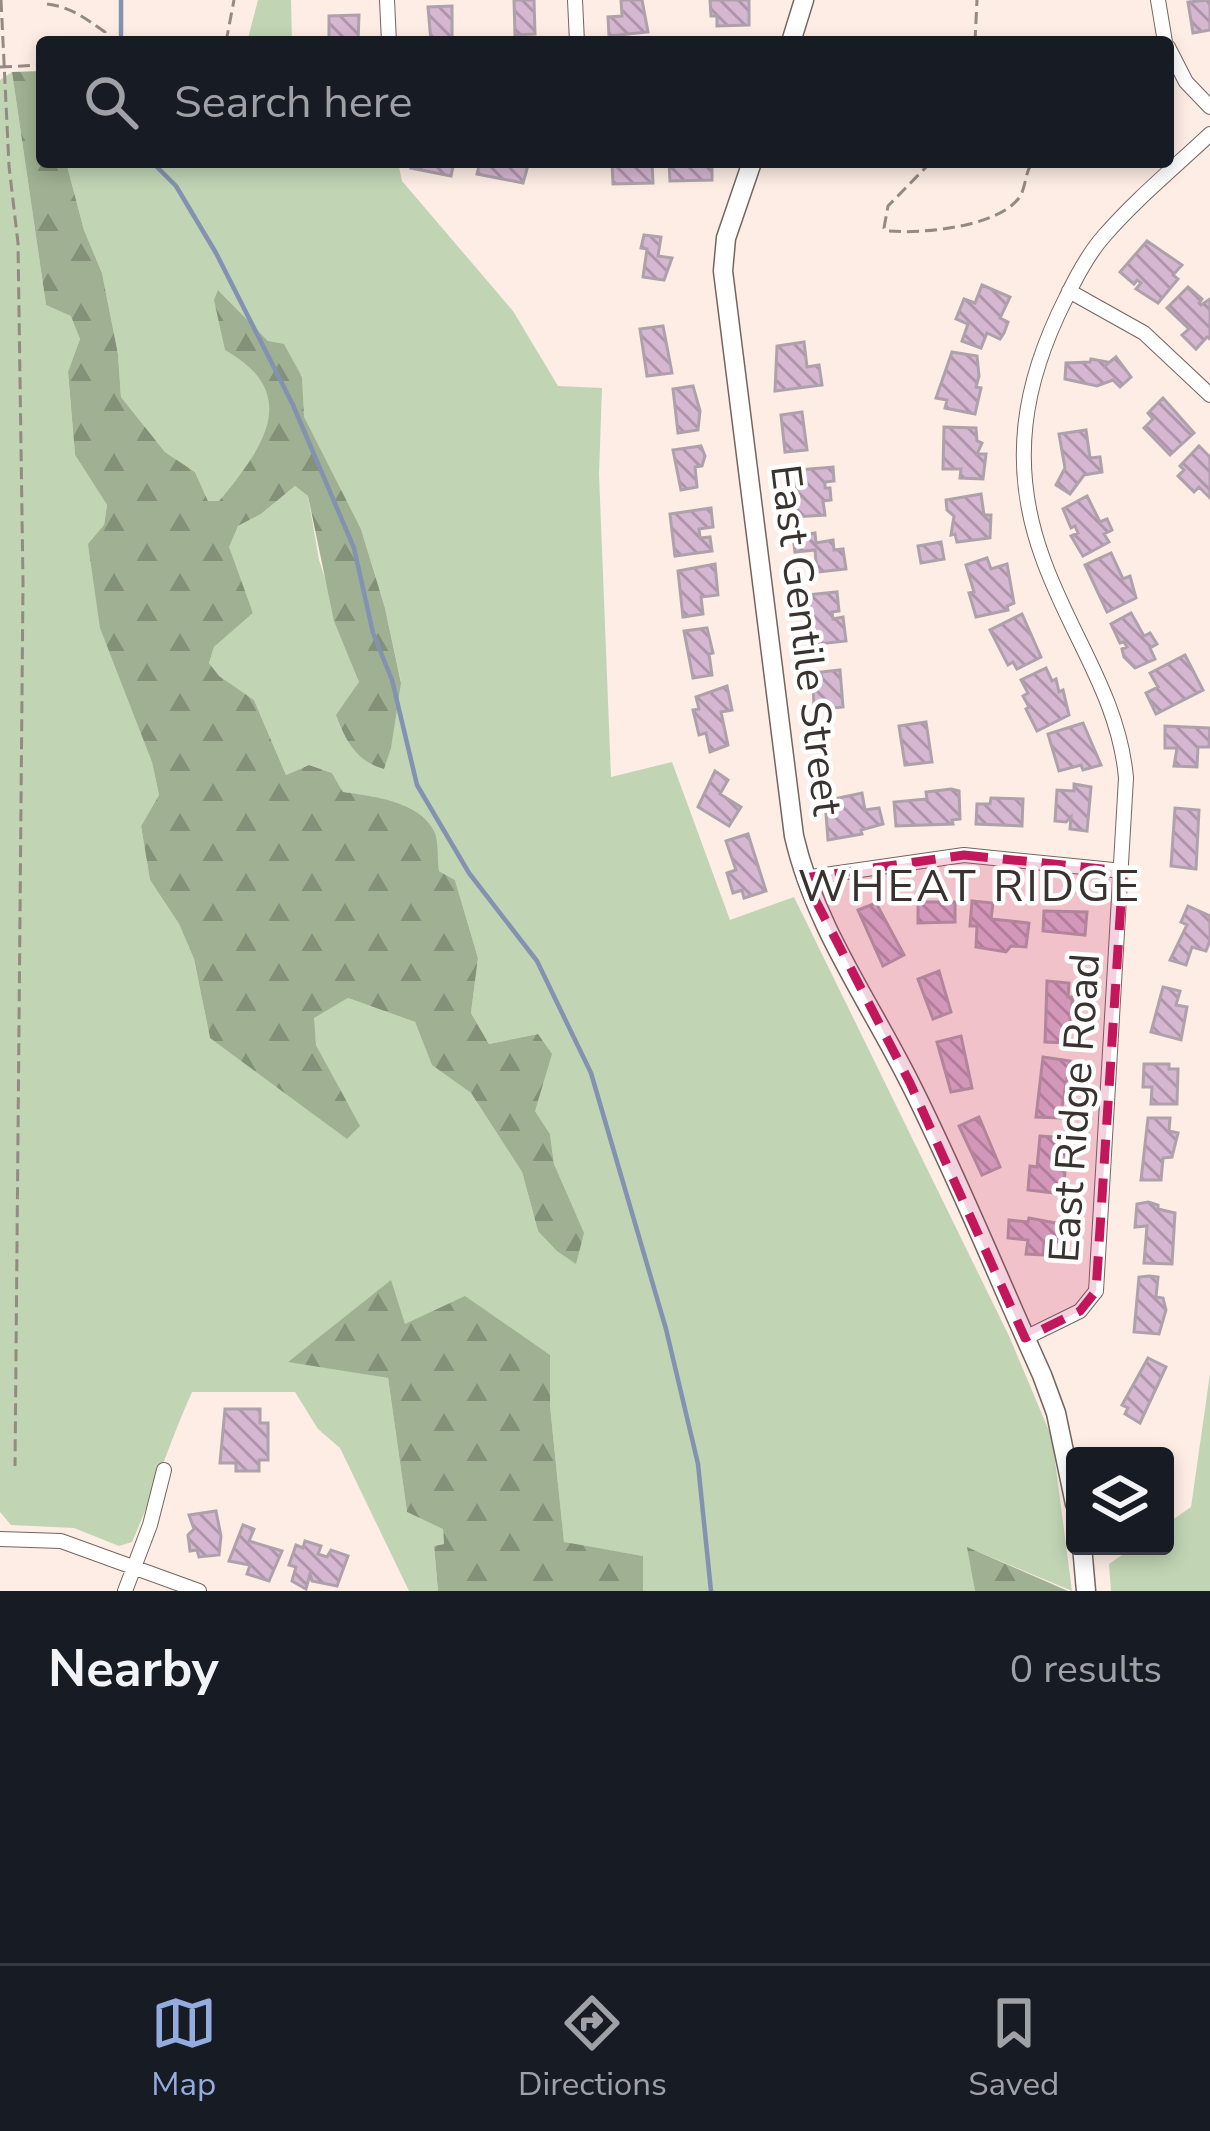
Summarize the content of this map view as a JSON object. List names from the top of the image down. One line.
{"streets":{"street":["East Gentile Street","East Ridge Road"]},"crossings":[["East Gentile Street","East Ridge Road"]],"districts":["WHEAT RIDGE"],"page":{"search":"Search here","heading":["Nearby","0 results"],"nav":["Map","Directions","Saved"]}}
